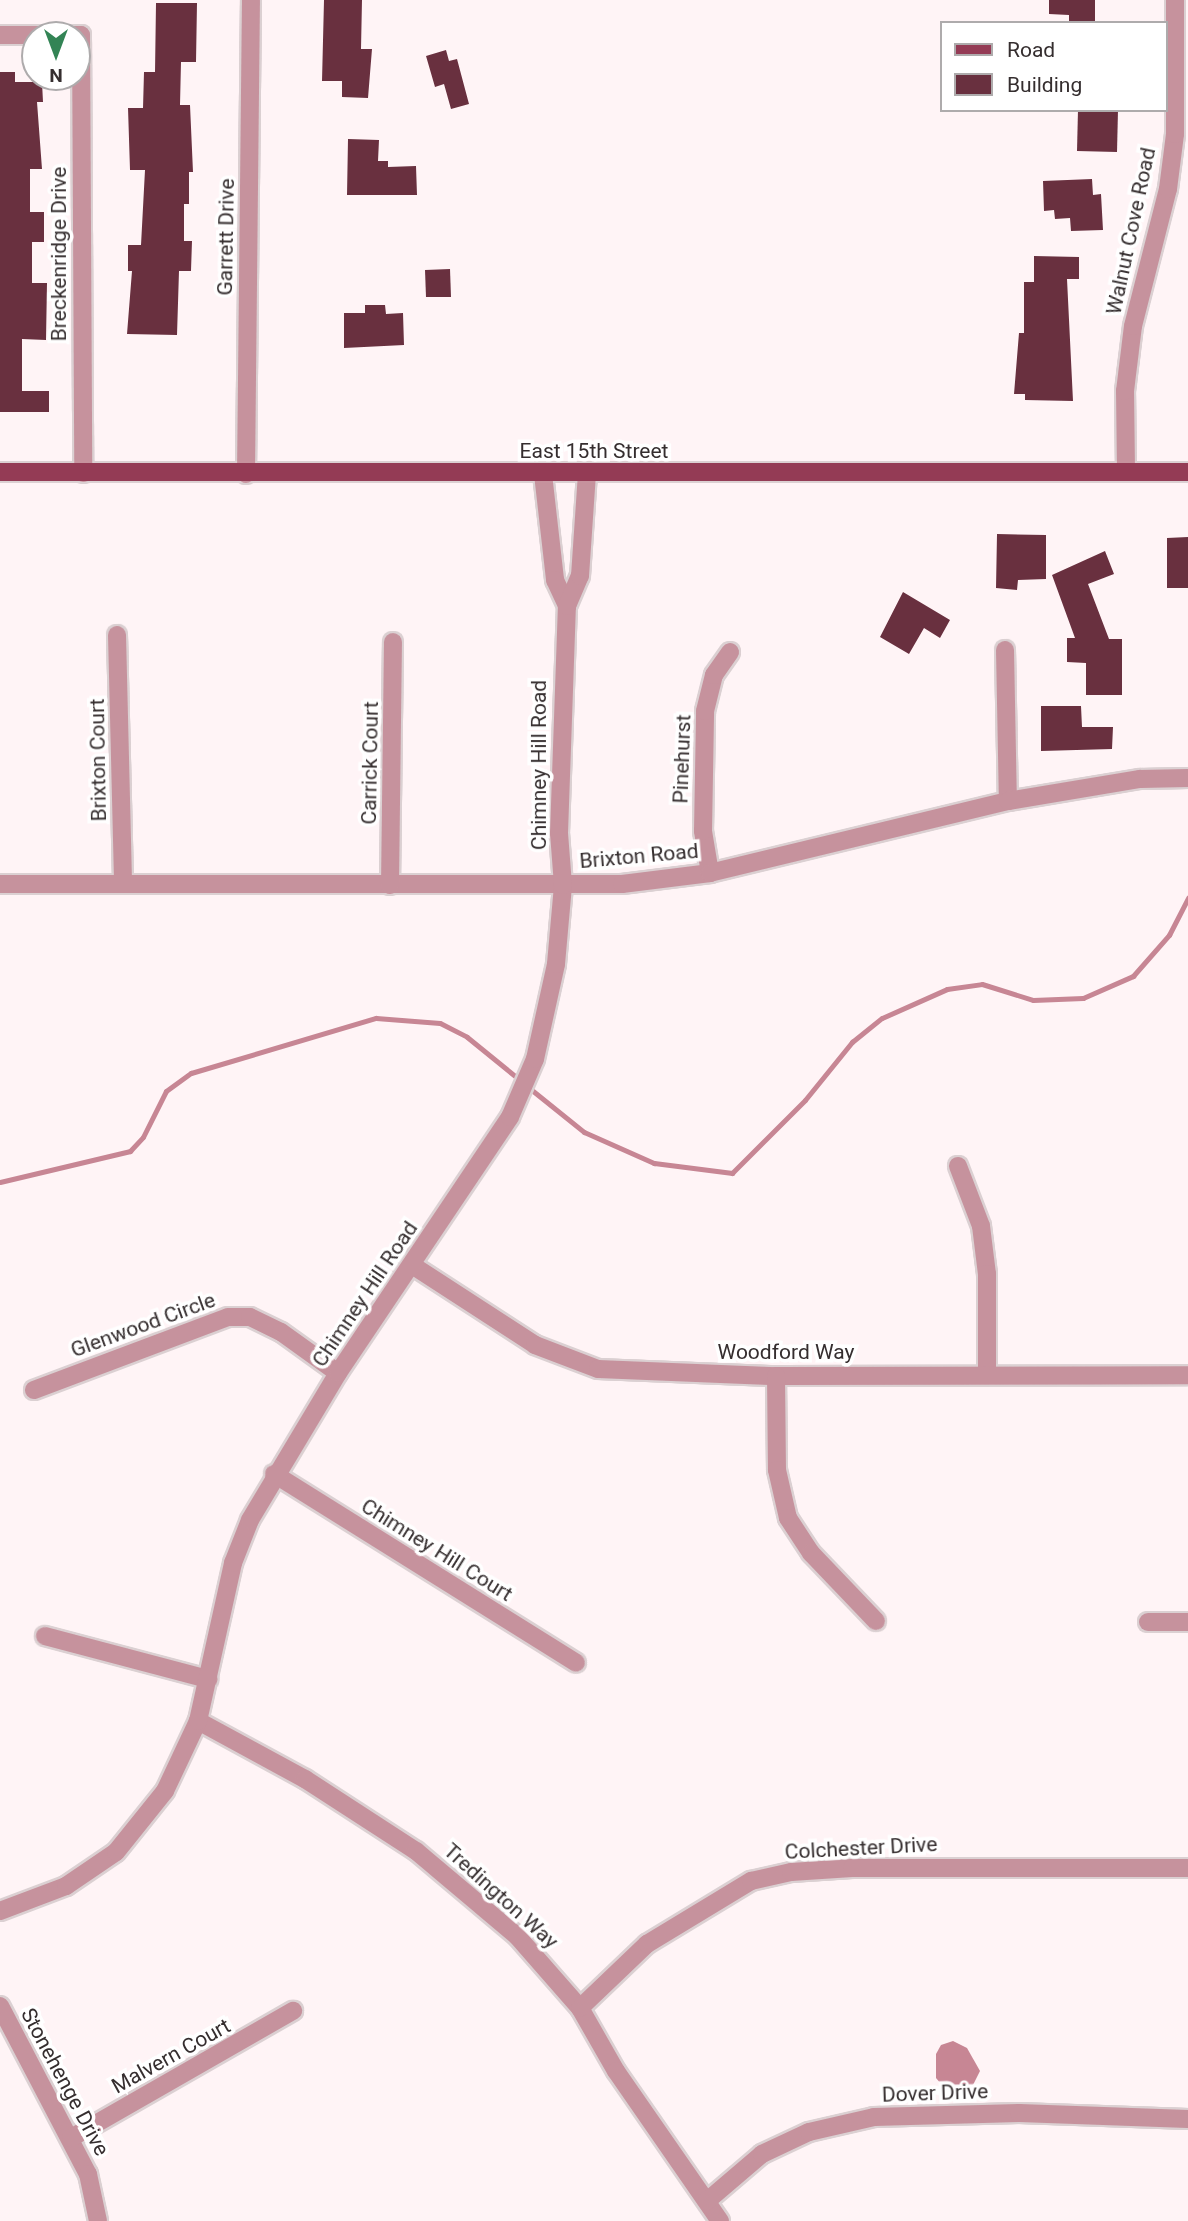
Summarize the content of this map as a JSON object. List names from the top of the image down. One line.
{"streets":{"main road":["East 15th Street"],"street":["Walnut Cove Road","Garrett Drive","Breckenridge Drive","Pinehurst","Brixton Court","Carrick Court","Chimney Hill Road","Brixton Road","Glenwood Circle","Woodford Way","Chimney Hill Court","Colchester Drive","Tredington Way","Malvern Court","Stonehenge Drive","Dover Drive"]},"crossings":[["Walnut Cove Road","East 15th Street"],["Garrett Drive","East 15th Street"],["Breckenridge Drive","East 15th Street"],["Pinehurst","Brixton Road"],["Brixton Court","Brixton Road"],["Carrick Court","Brixton Road"],["Chimney Hill Road","Brixton Road"],["Chimney Hill Road","Glenwood Circle"],["Chimney Hill Road","Woodford Way"],["Chimney Hill Road","Chimney Hill Court"],["Chimney Hill Road","Tredington Way"],["Colchester Drive","Tredington Way"],["Tredington Way","Dover Drive"],["Malvern Court","Stonehenge Drive"]],"legend":["Road","Building"],"north":"bottom"}
